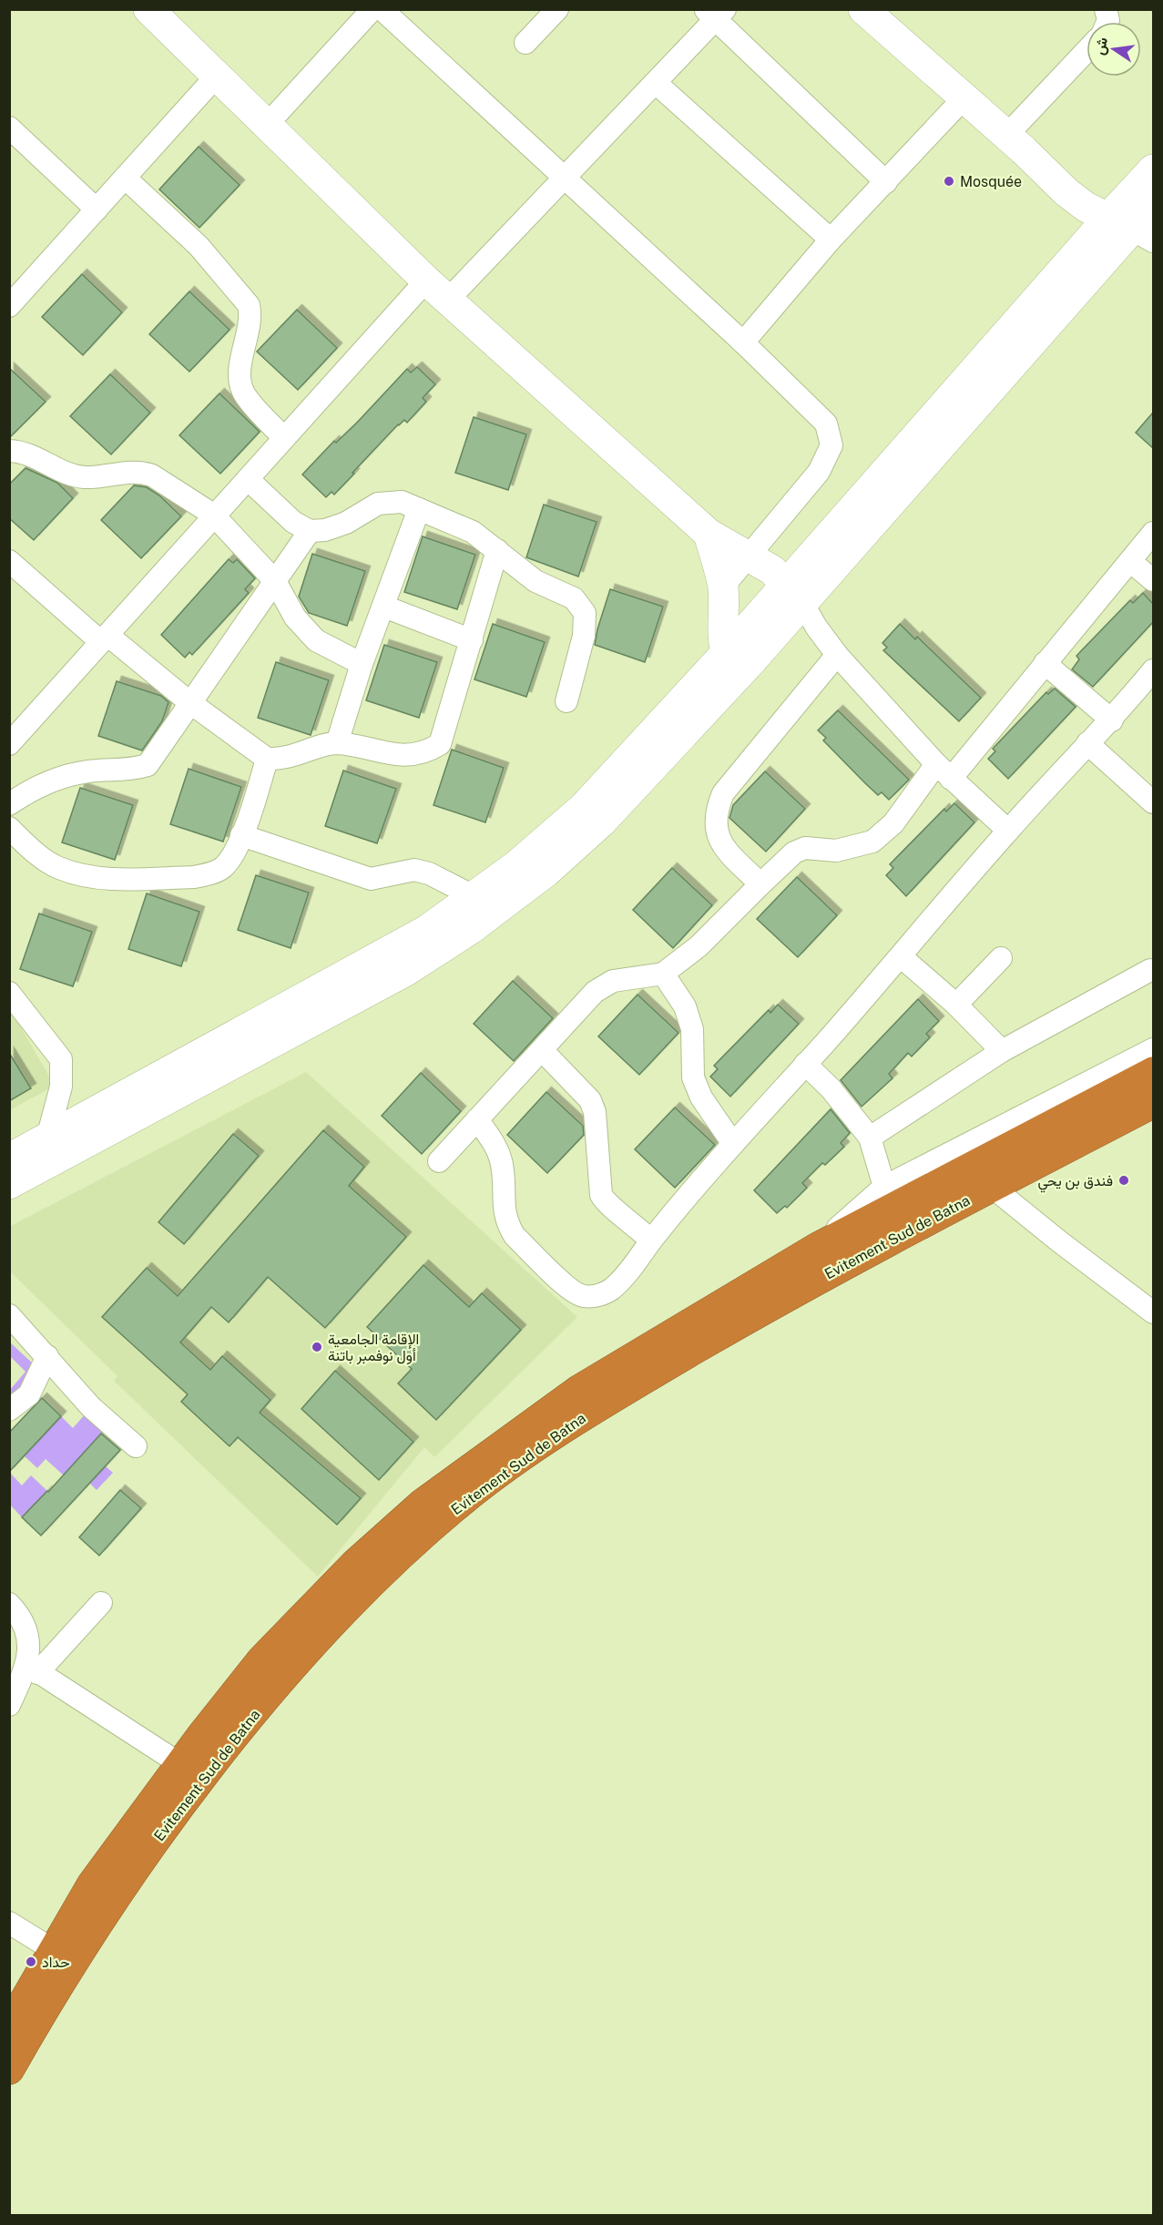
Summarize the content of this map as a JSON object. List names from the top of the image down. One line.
{"streets":{"highway":["Evitement Sud de Batna"]},"places":["Mosquée","فندق بن يحي","الإقامة الجامعية أول نوفمبر باتنة","حداد"],"north":"left"}
